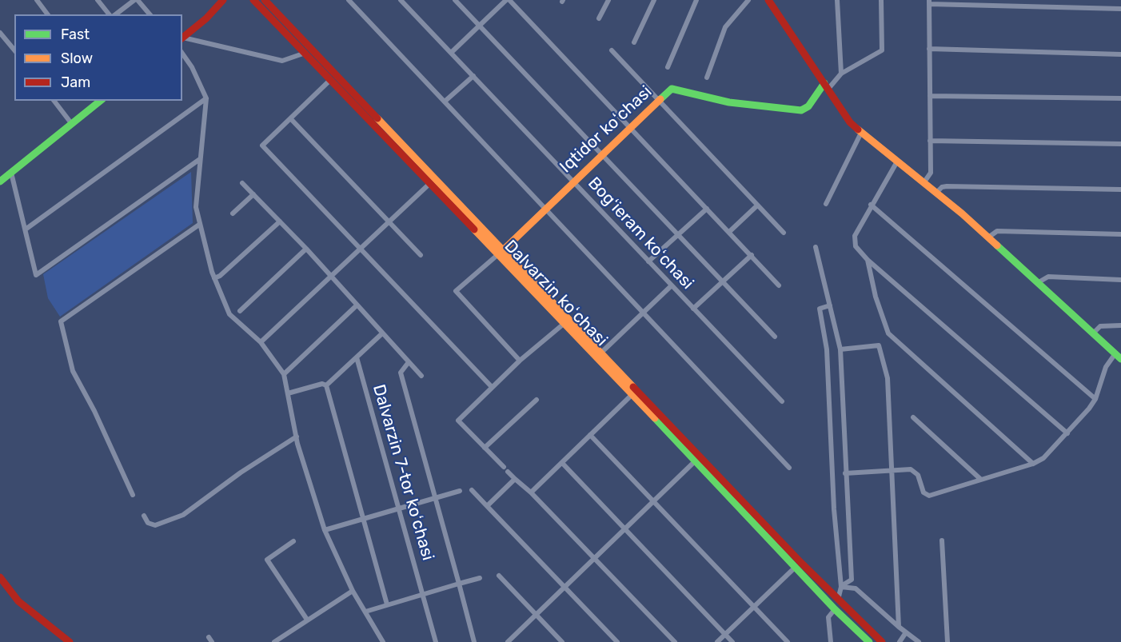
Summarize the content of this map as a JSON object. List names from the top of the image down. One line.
{"streets":{"main road":["Iqtidor koʻchasi","Dalvarzin koʻchasi"],"street":["Bogʻieram koʻchasi","Dalvarzin 7-tor koʻchasi"]},"crossings":[["Iqtidor koʻchasi","Bogʻieram koʻchasi"],["Iqtidor koʻchasi","Dalvarzin koʻchasi"]],"legend":["Fast","Slow","Jam"]}
